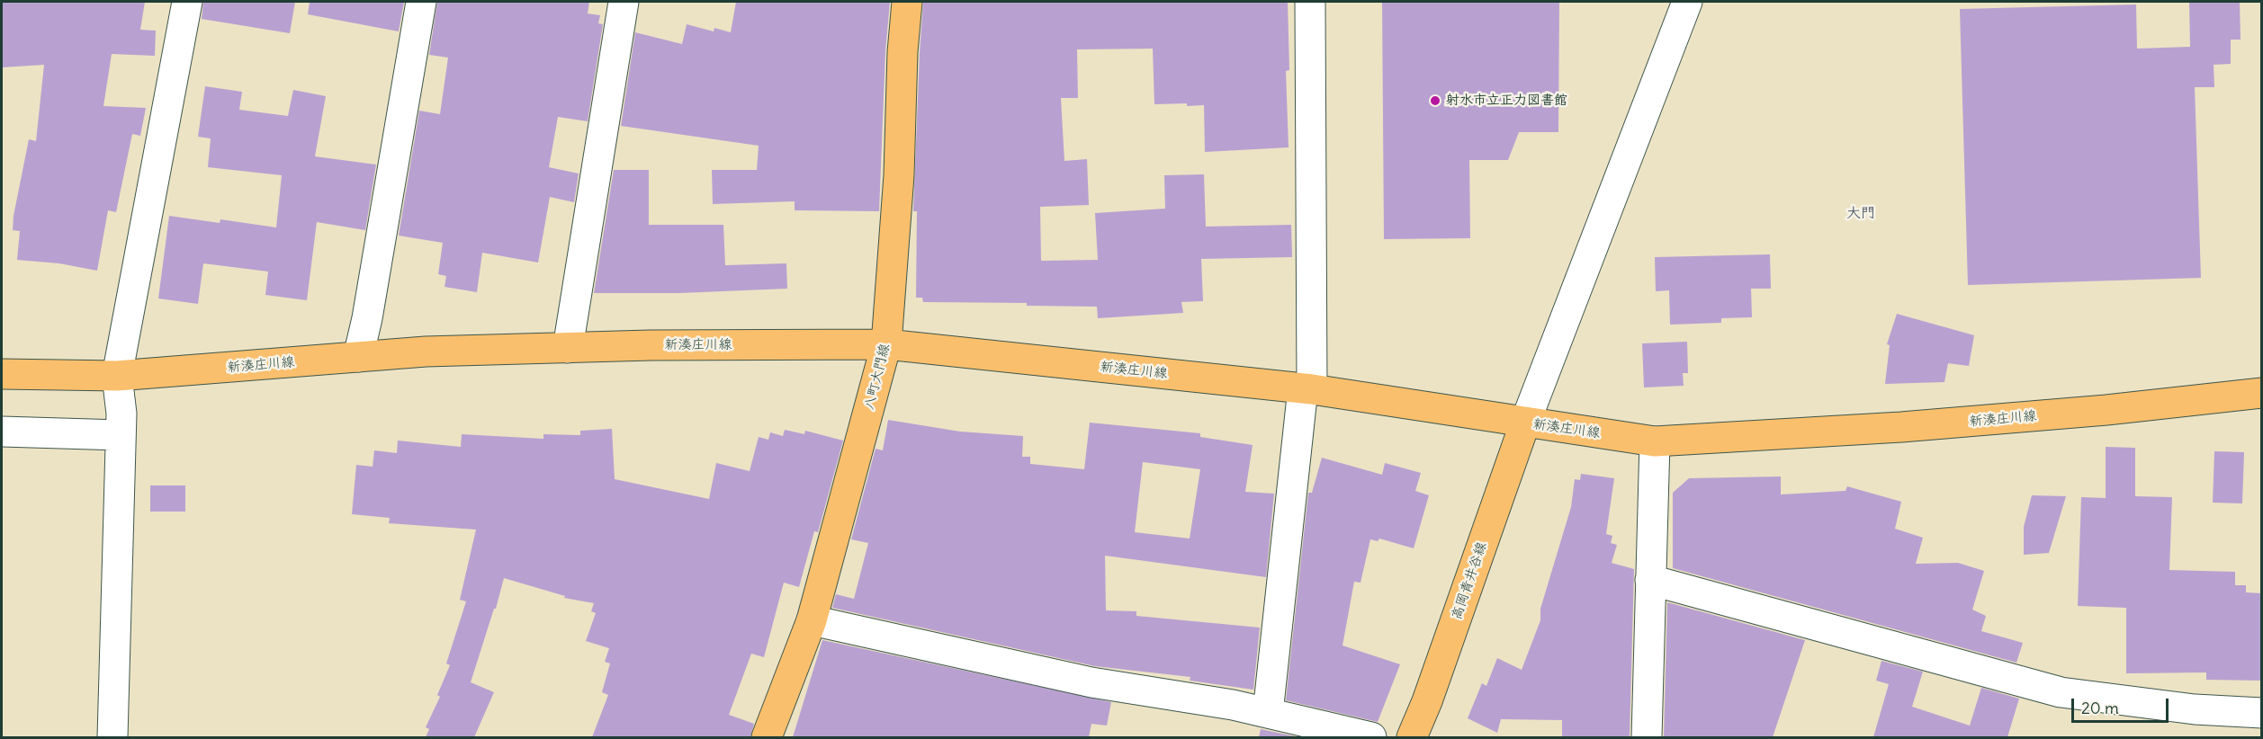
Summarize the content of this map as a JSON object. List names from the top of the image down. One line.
{"streets":{"main road":["新湊庄川線","八町大門線","高岡青井谷線"]},"crossings":[["新湊庄川線","八町大門線"],["新湊庄川線","高岡青井谷線"]],"districts":["大門"],"places":["射水市立正力図書館"],"scale_bar":"20 m"}
